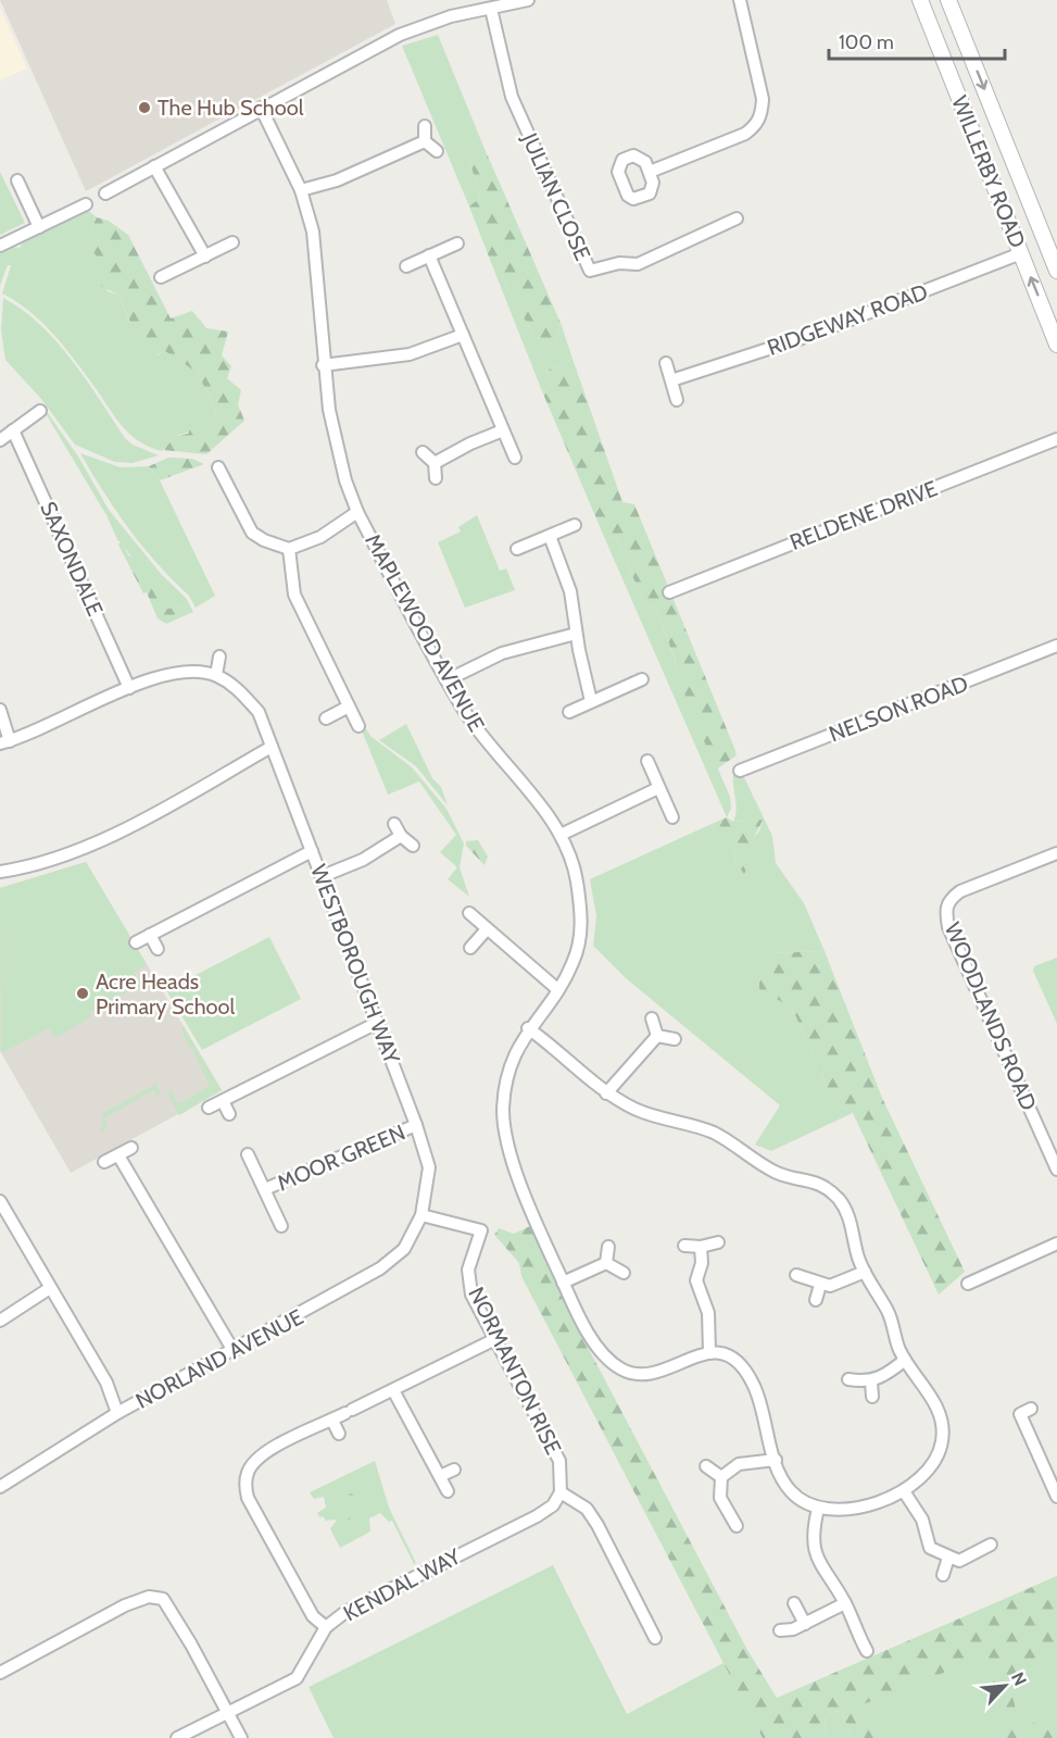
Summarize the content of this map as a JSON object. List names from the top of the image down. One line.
{"streets":{"street":["WILLERBY ROAD","JULIAN CLOSE","RIDGEWAY ROAD","RELDENE DRIVE","SAXONDALE","MAPLEWOOD AVENUE","NELSON ROAD","WESTBOROUGH WAY","WOODLANDS ROAD","MOOR GREEN","NORLAND AVENUE","NORMANTON RISE","KENDAL WAY"]},"crossings":[["WILLERBY ROAD","RIDGEWAY ROAD"],["WESTBOROUGH WAY","MOOR GREEN"],["WESTBOROUGH WAY","NORLAND AVENUE"],["WESTBOROUGH WAY","NORMANTON RISE"],["NORLAND AVENUE","NORMANTON RISE"],["NORMANTON RISE","KENDAL WAY"]],"places":["The Hub School","Acre Heads Primary School"],"scale_bar":"100 m","north":"top right"}
